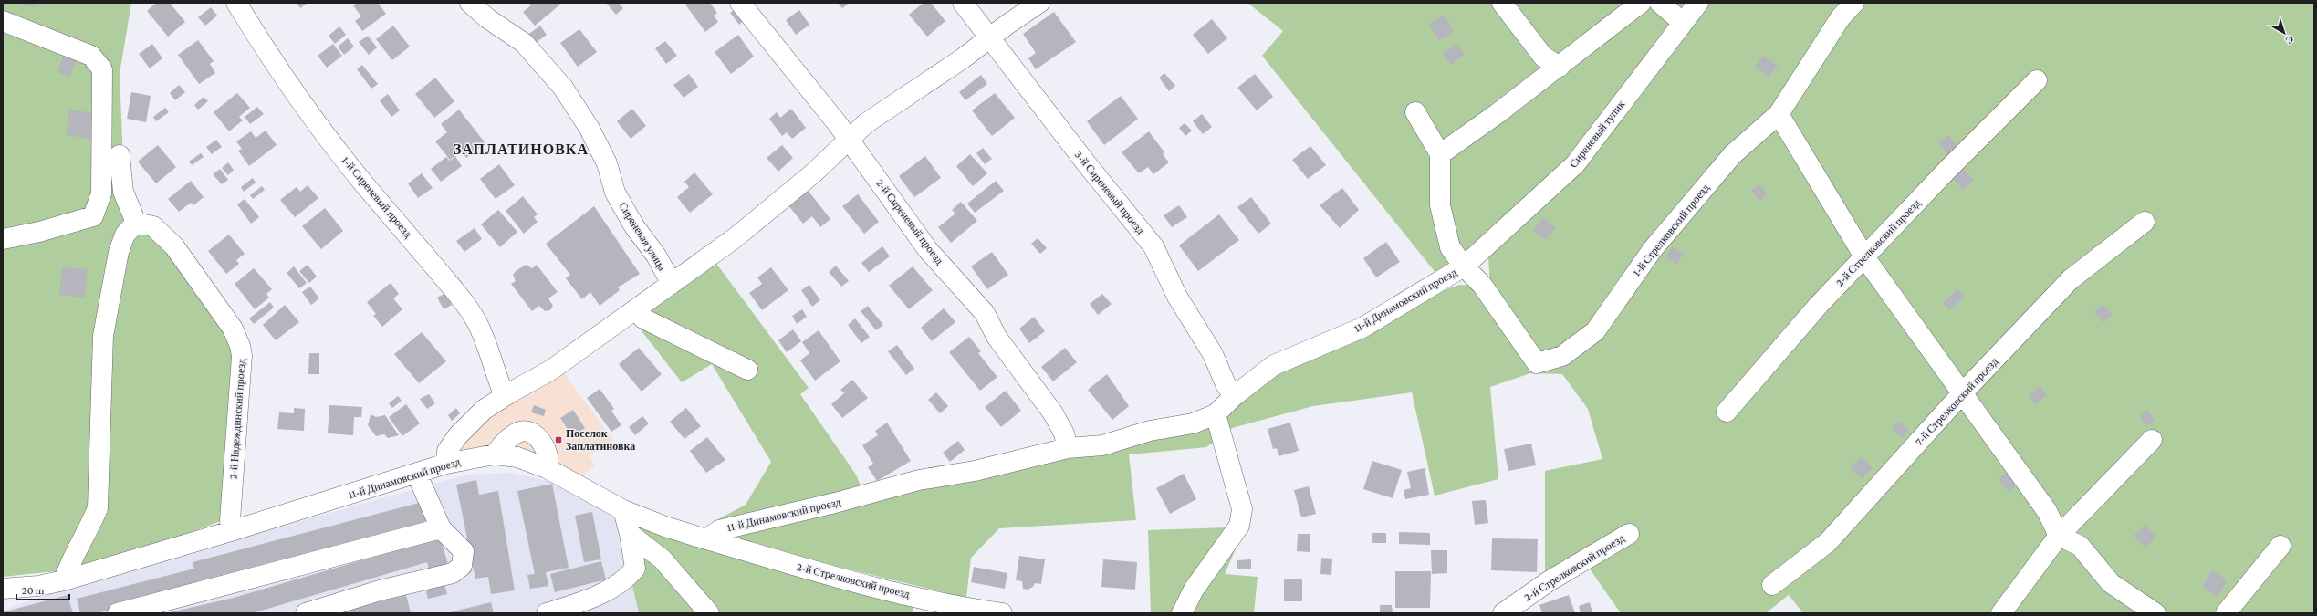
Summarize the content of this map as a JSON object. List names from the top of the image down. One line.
{"streets":{"street":["Сиреневый тупик","3-й Сиреневый проезд","1-й Сиреневый проезд","2-й Сиреневый проезд","1-й Стрелковский проезд","Сиреневая улица","2-й Стрелковский проезд","11-й Динамовский проезд","7-й Стрелковский проезд","2-й Надеждинский проезд"]},"crossings":[["Сиреневый тупик","1-й Стрелковский проезд"],["Сиреневый тупик","11-й Динамовский проезд"],["3-й Сиреневый проезд","11-й Динамовский проезд"],["2-й Сиреневый проезд","11-й Динамовский проезд"],["1-й Стрелковский проезд","11-й Динамовский проезд"],["2-й Стрелковский проезд","11-й Динамовский проезд"],["11-й Динамовский проезд","2-й Надеждинский проезд"]],"districts":["ЗАПЛАТИНОВКА"],"places":{"transit":["Поселок Заплатиновка"]},"scale_bar":"20 m","north":"bottom right"}
